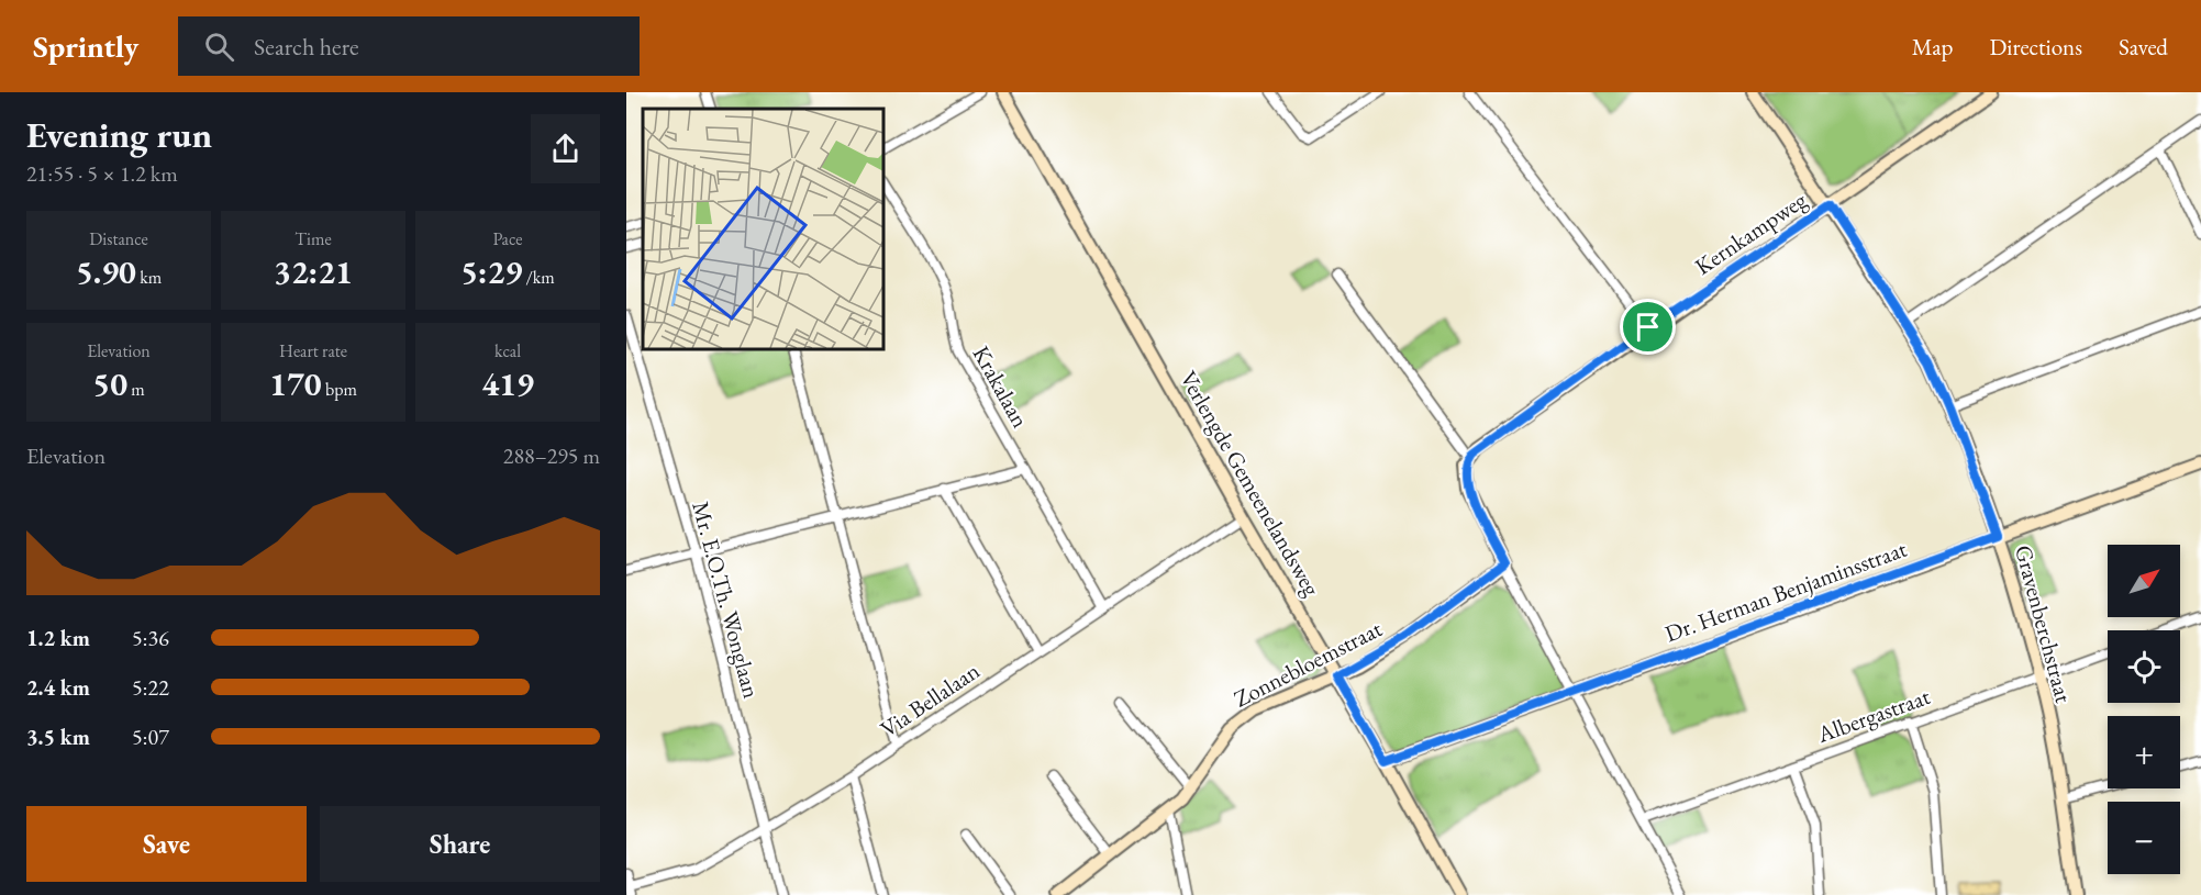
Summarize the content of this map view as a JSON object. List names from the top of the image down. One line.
{"streets":{"street":["Kernkampweg","Krakalaan","Verlengde Gemeenelandsweg","Dr. Herman Benjaminsstraat","Mr. E.O.Th. Wonglaan","Gravenberchstraat","Zonnebloemstraat","Via Bellalaan","Albergastraat"]},"crossings":[["Kernkampweg","Gravenberchstraat"],["Krakalaan","Via Bellalaan"],["Verlengde Gemeenelandsweg","Dr. Herman Benjaminsstraat"],["Verlengde Gemeenelandsweg","Zonnebloemstraat"],["Verlengde Gemeenelandsweg","Via Bellalaan"],["Dr. Herman Benjaminsstraat","Gravenberchstraat"],["Mr. E.O.Th. Wonglaan","Via Bellalaan"],["Gravenberchstraat","Albergastraat"]],"north":"top right","page":{"header":"Sprintly","search":"Search here","nav":["Map","Directions","Saved"],"heading":["Evening run","21:55 · 5 × 1.2 km"],"stats":[["Distance","5.90 km"],["Time","32:21"],["Pace","5:29 /km"],["Elevation","50 m"],["Heart rate","170 bpm"],["kcal","419"]],"chart":["Elevation","288–295 m"],"map_buttons":["+","−"],"list":[{"name":"1.2 km","note":"5:36"},{"name":"2.4 km","note":"5:22"},{"name":"3.5 km","note":"5:07"}],"buttons":["Save","Share"]}}
